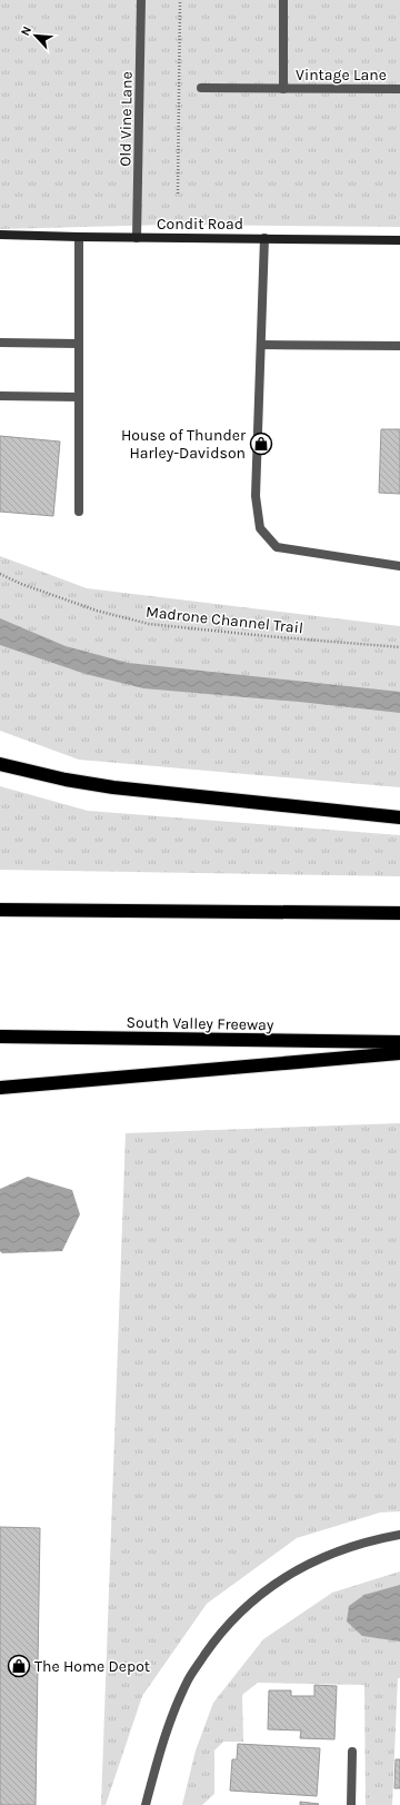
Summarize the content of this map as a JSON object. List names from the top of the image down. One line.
{"streets":{"highway":["South Valley Freeway"],"street":["Vintage Lane","Old Vine Lane","Condit Road"],"path":["Madrone Channel Trail"]},"crossings":[["Old Vine Lane","Condit Road"]],"places":{"shop":["House of Thunder Harley-Davidson","The Home Depot"]},"north":"top left"}
